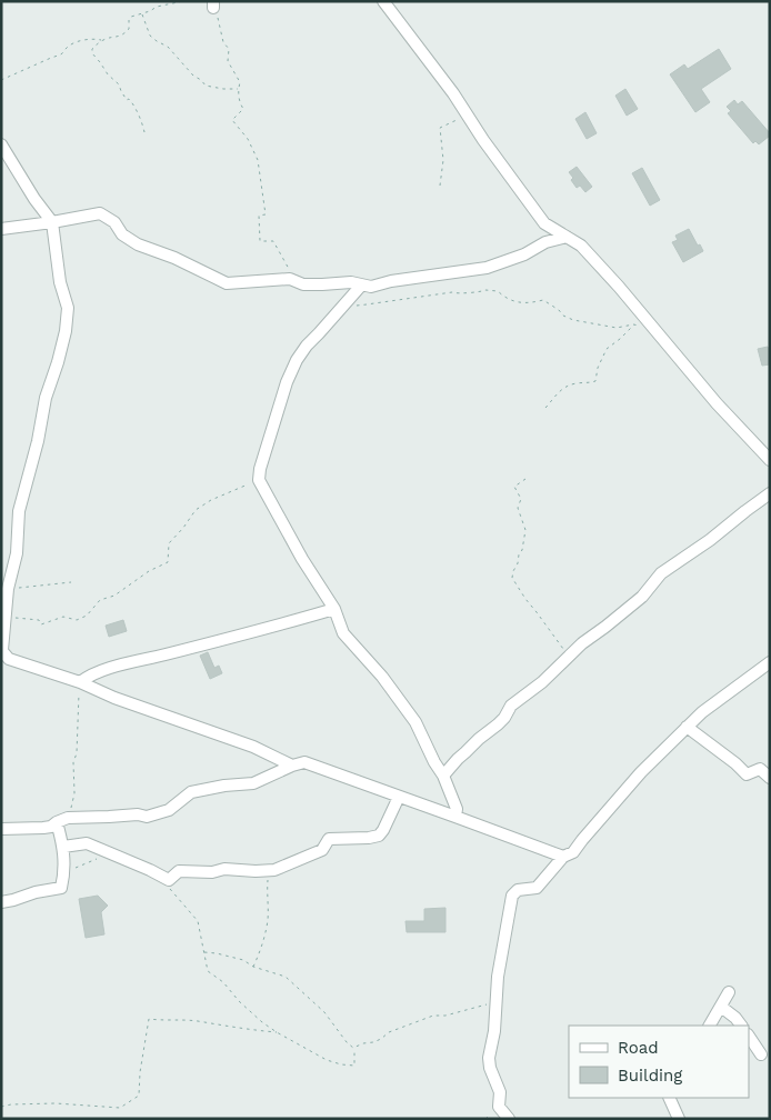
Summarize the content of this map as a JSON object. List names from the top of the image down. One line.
{"legend":["Road","Building"]}
